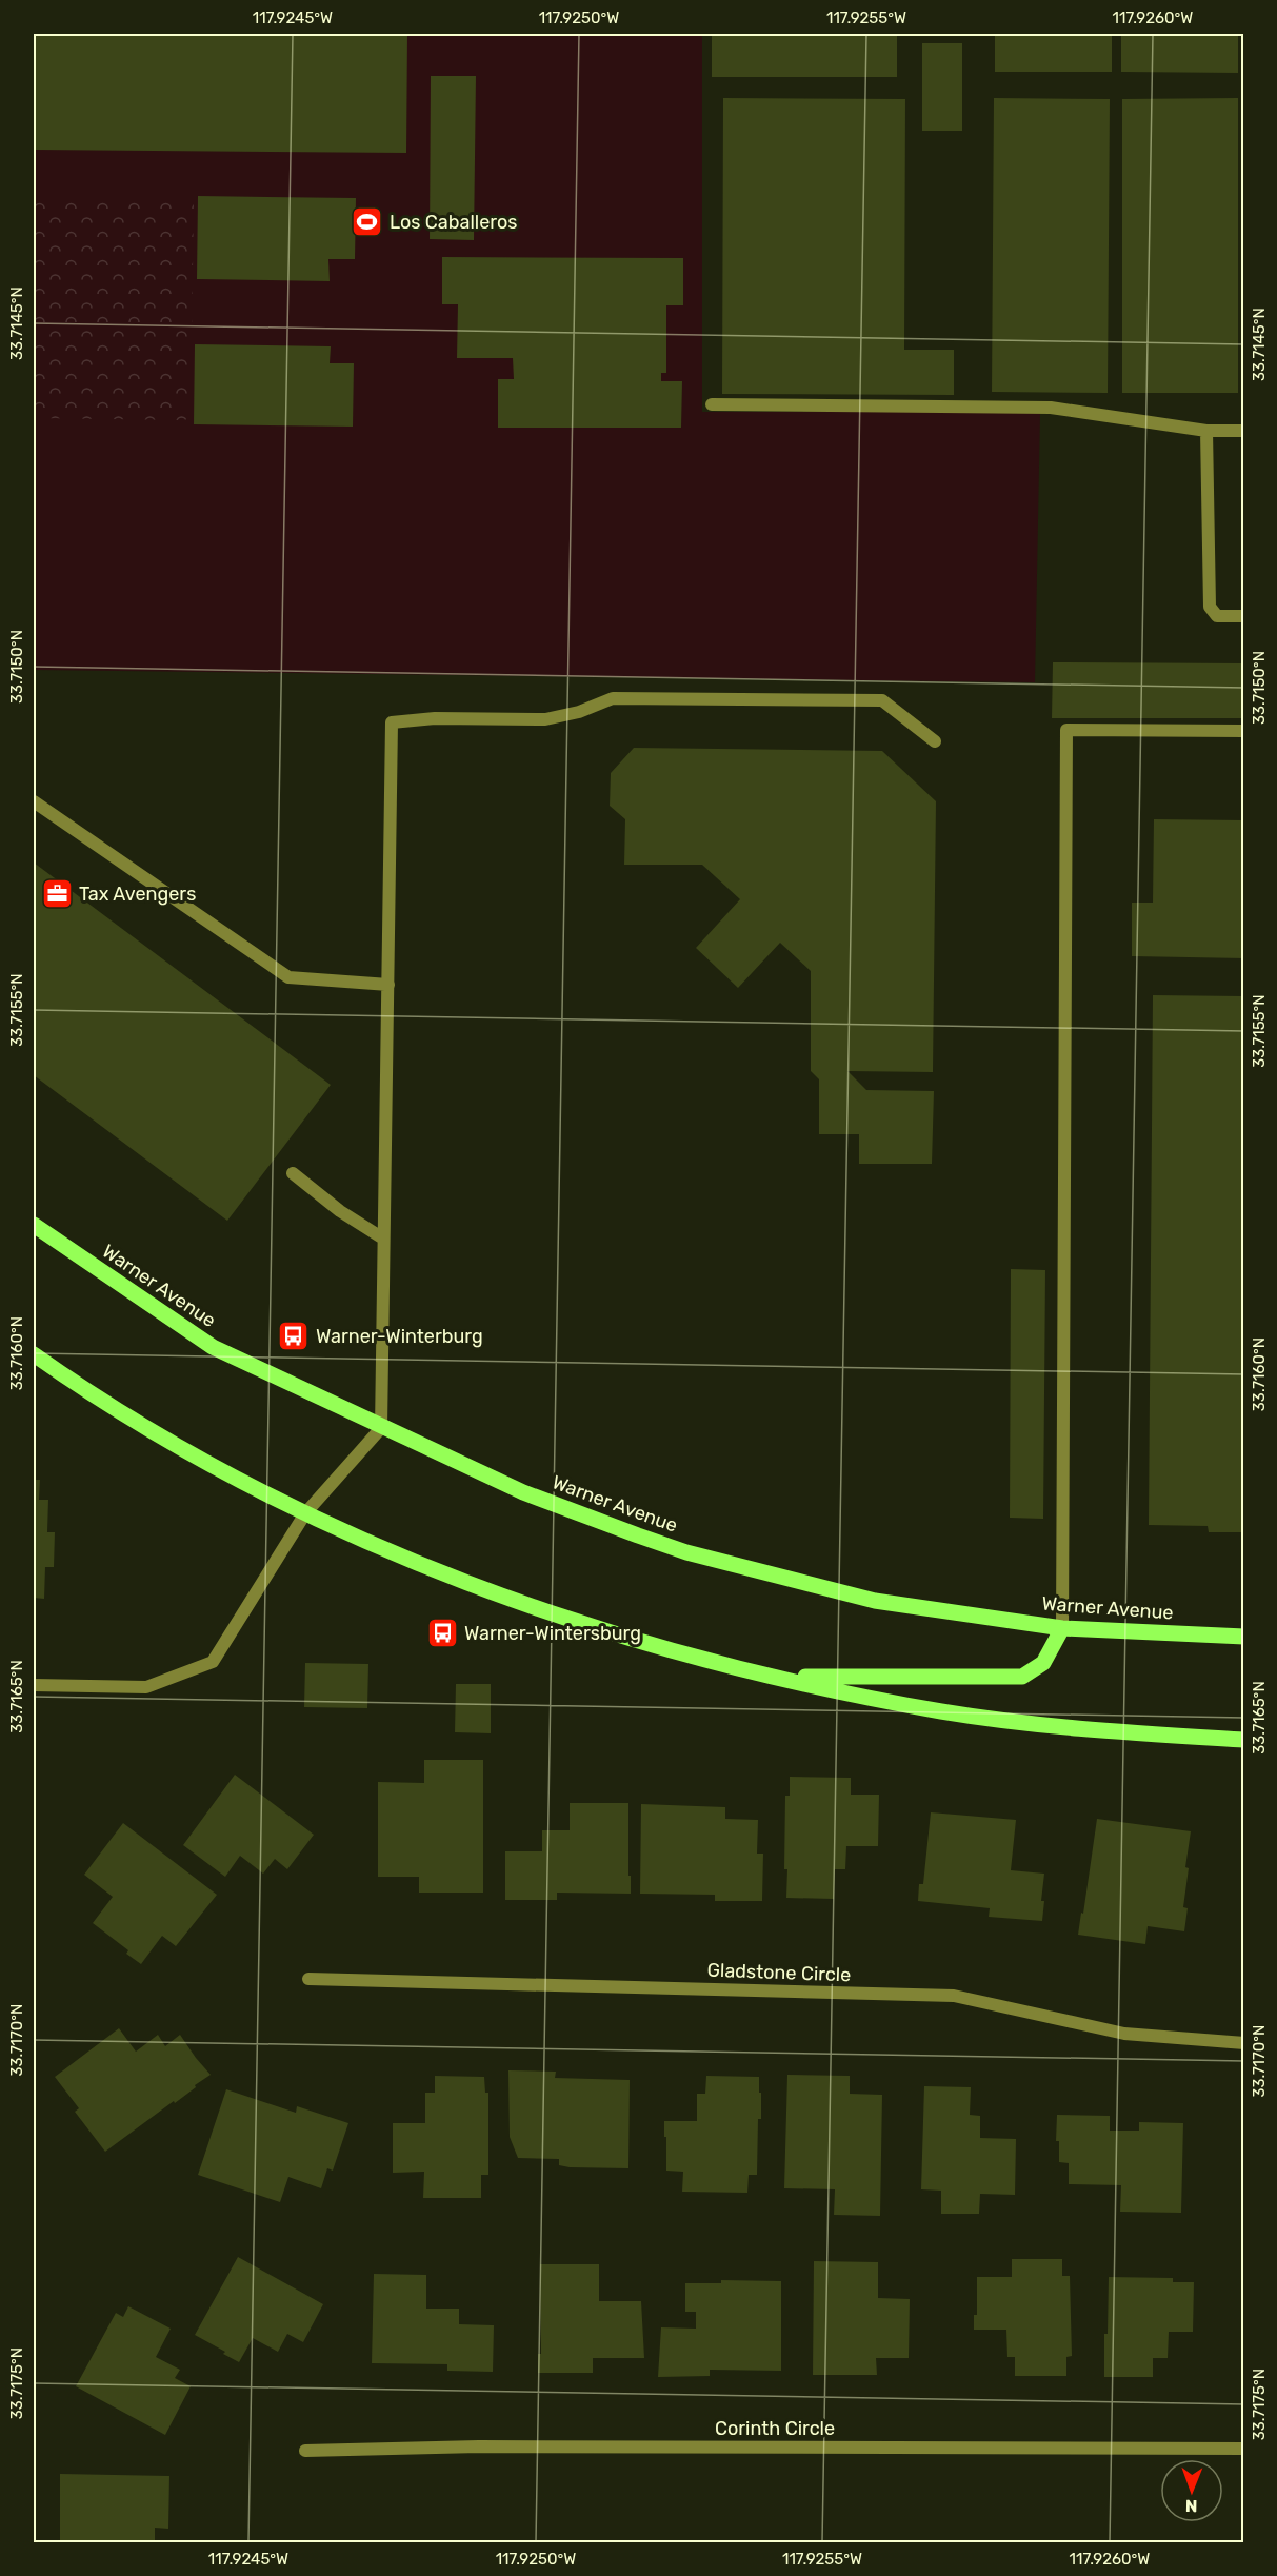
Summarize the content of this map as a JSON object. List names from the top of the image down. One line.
{"streets":{"main road":["Warner Avenue"],"street":["Gladstone Circle","Corinth Circle"]},"places":{"sports":["Los Caballeros"],"office":["Tax Avengers"],"bus stop":["Warner-Winterburg","Warner-Wintersburg"]},"north":"bottom","coordinates":["117.9245°W","117.9250°W","117.9255°W","117.9260°W","33.7145°N","33.7150°N","33.7155°N","33.7160°N","33.7165°N","33.7170°N","33.7175°N"]}
